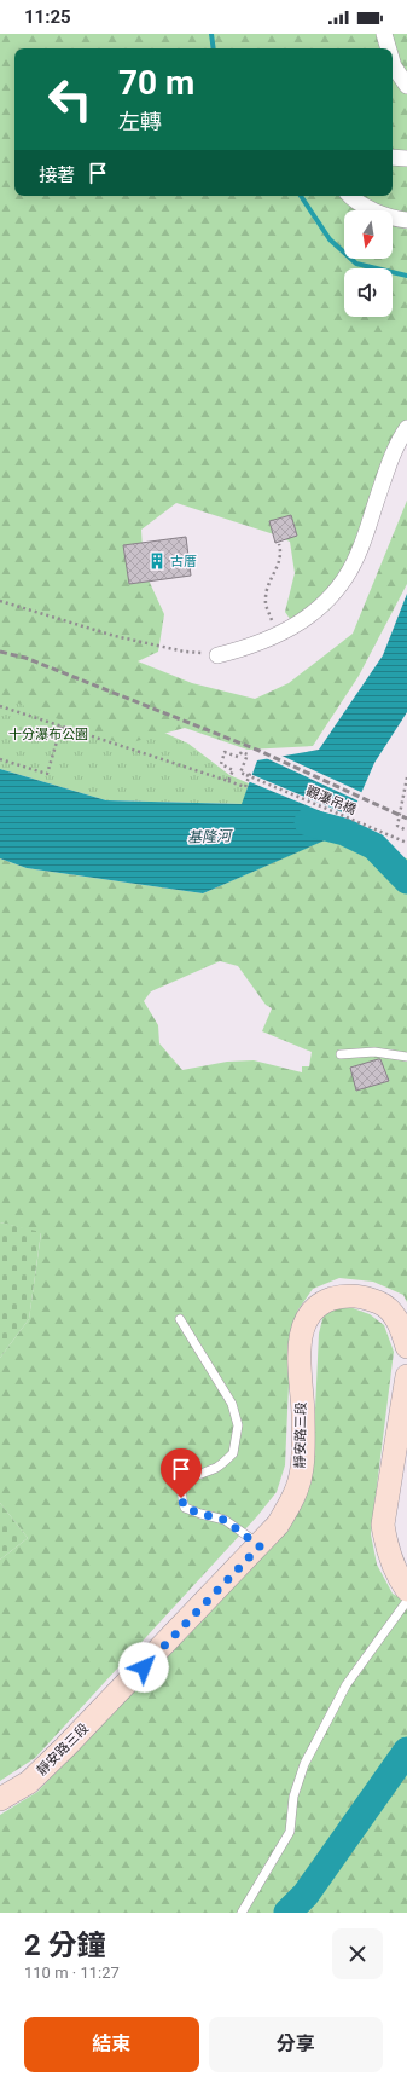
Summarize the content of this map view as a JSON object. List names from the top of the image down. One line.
{"streets":{"main road":["靜安路三段"],"path":["觀瀑吊橋"]},"water":["基隆河"],"parks":["十分瀑布公園"],"places":{"building":["古厝"]},"north":"bottom","page":{"status":"11:25","turn":["70 m","左轉"],"then":"接著","heading":["2 分鐘","110 m · 11:27"],"buttons":["結束","分享"]}}
